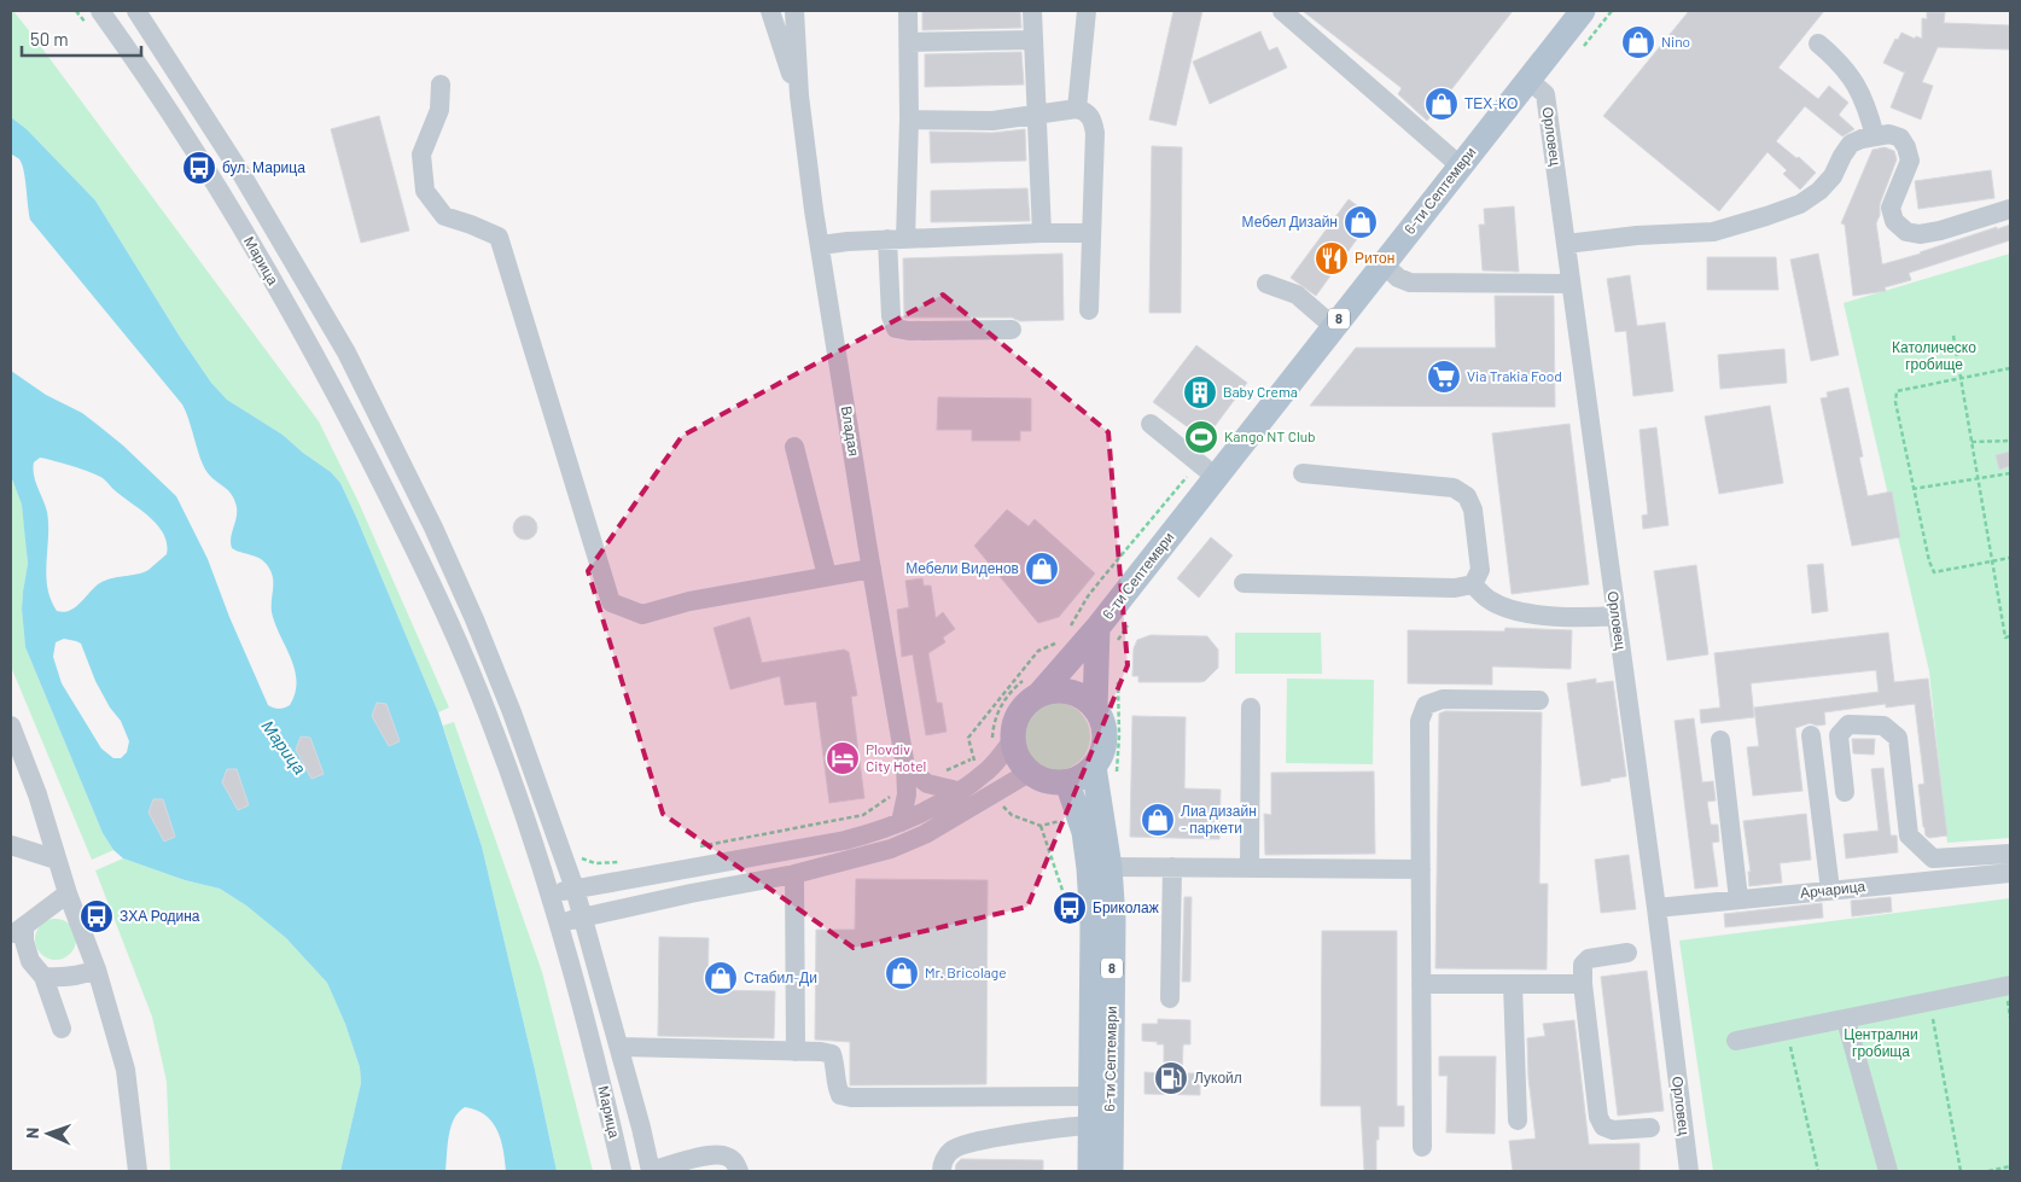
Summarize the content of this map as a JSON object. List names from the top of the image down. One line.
{"streets":{"main road":["6-ти Септември","8"],"street":["Орловец","Марица","Владая","Арчарица"]},"crossings":[["Орловец","6-ти Септември"],["Орловец","Арчарица"],["6-ти Септември","8"]],"water":["Марица"],"parks":["Католическо гробище","Централни гробища"],"places":{"shop":["Nino","ТЕХ-КО","Мебел Дизайн","Мебели Виденов","Лиа дизайн - паркети","Mr. Bricolage","Стабил-Ди"],"bus stop":["бул. Марица","Бриколаж","ЗХА Родина"],"restaurant":["Ритон"],"supermarket":["Via Trakia Food"],"building":["Baby Crema"],"sports":["Kango NT Club"],"hotel":["Plovdiv City Hotel"],"fuel station":["Лукойл"]},"scale_bar":"50 m","north":"left"}
